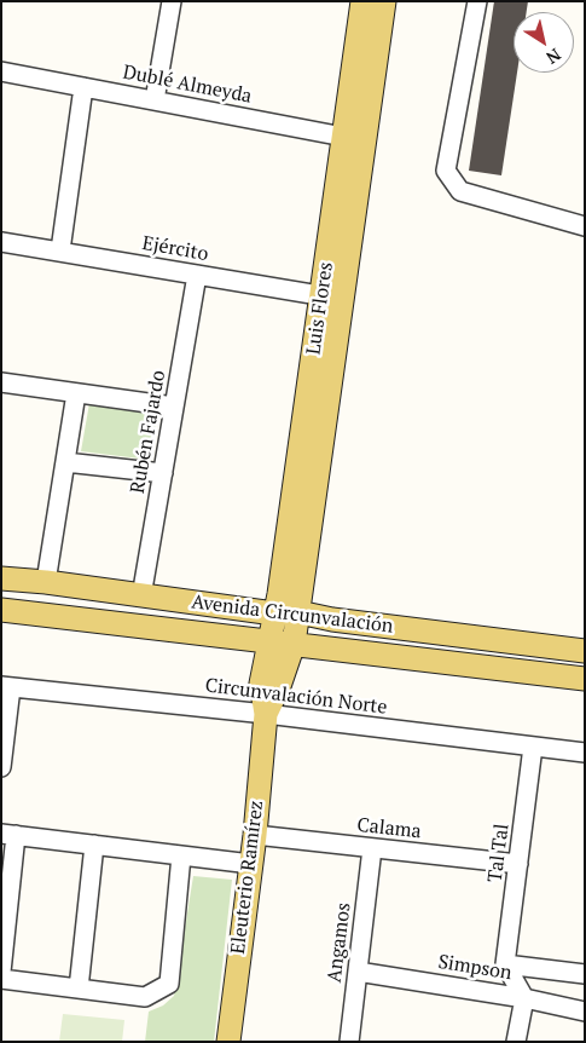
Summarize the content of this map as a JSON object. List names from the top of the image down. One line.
{"streets":{"main road":["Luis Flores","Avenida Circunvalación","Eleuterio Ramírez"],"street":["Dublé Almeyda","Ejército","Rubén Fajardo","Circunvalación Norte","Calama","Tal Tal","Angamos","Simpson"]},"crossings":[["Dublé Almeyda","Luis Flores"],["Ejército","Luis Flores"],["Ejército","Rubén Fajardo"],["Luis Flores","Avenida Circunvalación"],["Luis Flores","Eleuterio Ramírez"],["Rubén Fajardo","Avenida Circunvalación"],["Avenida Circunvalación","Eleuterio Ramírez"],["Circunvalación Norte","Tal Tal"],["Circunvalación Norte","Eleuterio Ramírez"],["Calama","Tal Tal"],["Calama","Eleuterio Ramírez"],["Calama","Angamos"],["Tal Tal","Simpson"],["Angamos","Simpson"]],"north":"bottom right"}
